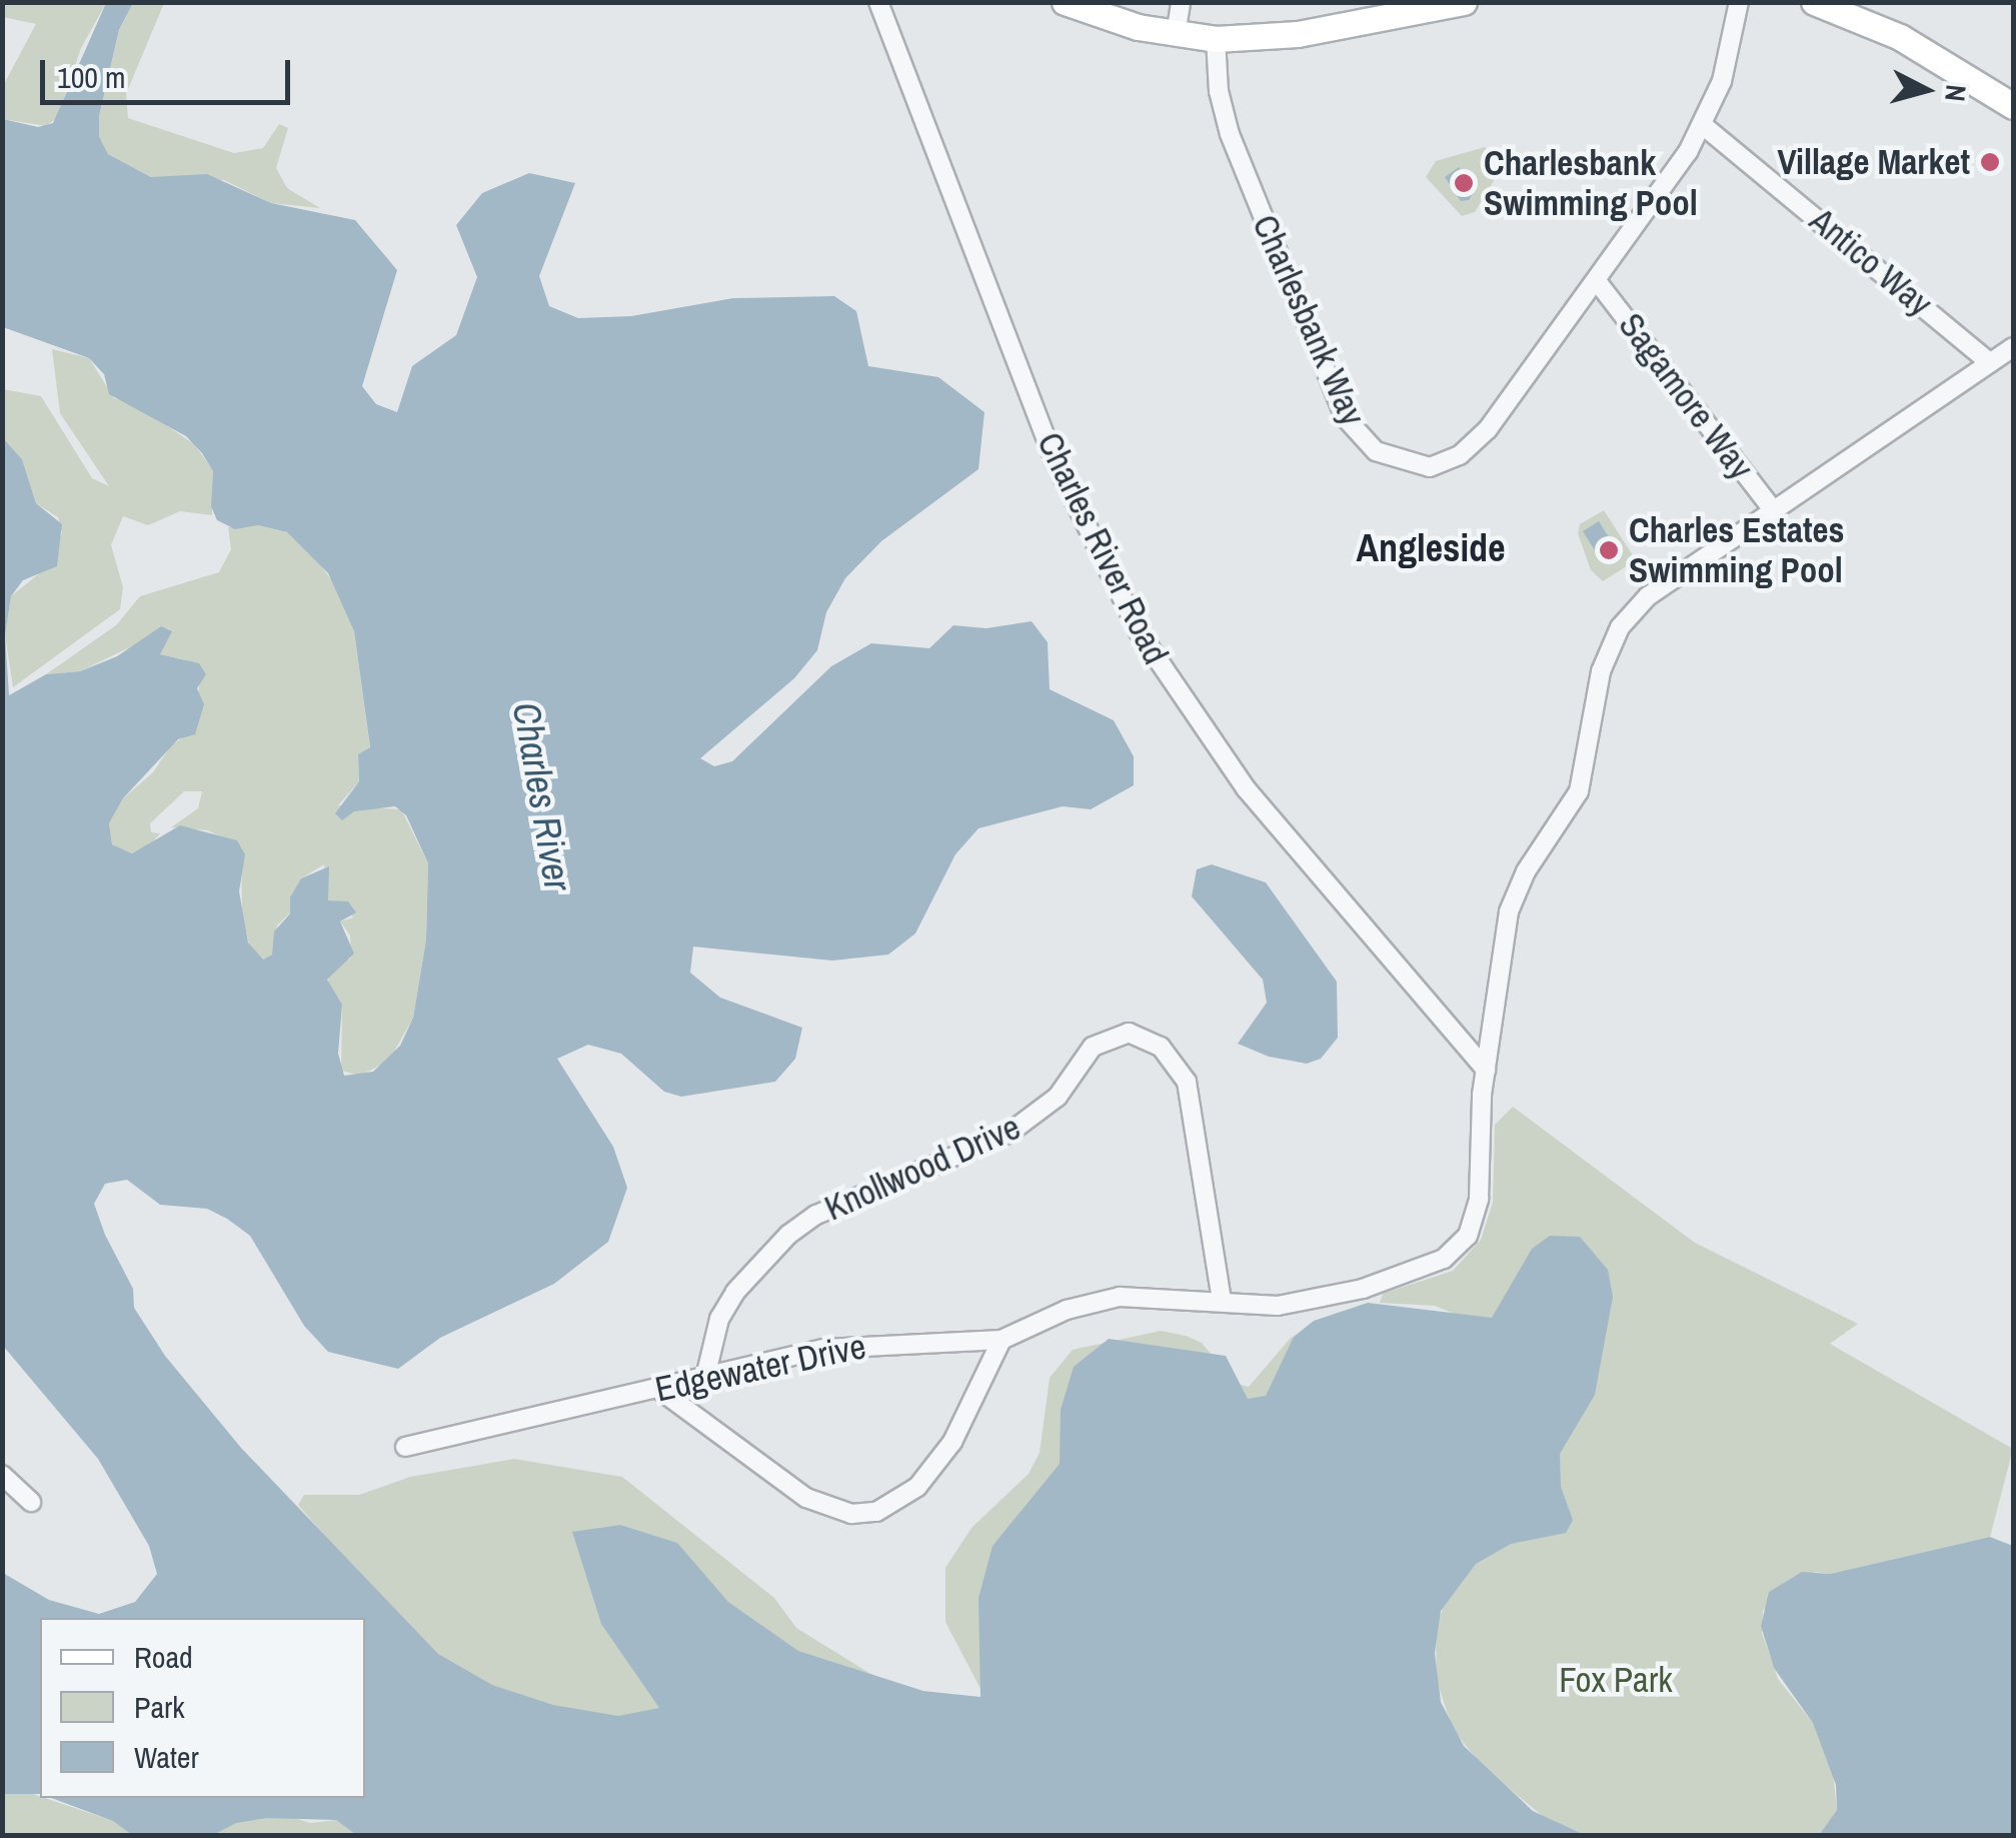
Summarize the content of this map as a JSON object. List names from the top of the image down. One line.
{"streets":{"street":["Antico Way","Charlesbank Way","Sagamore Way","Charles River Road","Knollwood Drive","Edgewater Drive"]},"crossings":[["Antico Way","Charlesbank Way"],["Antico Way","Edgewater Drive"],["Charlesbank Way","Sagamore Way"],["Sagamore Way","Edgewater Drive"],["Charles River Road","Edgewater Drive"],["Knollwood Drive","Edgewater Drive"]],"districts":["Angleside"],"water":["Charles River"],"parks":["Fox Park"],"places":["Village Market","Charlesbank Swimming Pool","Charles Estates Swimming Pool"],"legend":["Road","Park","Water"],"scale_bar":"100 m","north":"right"}
